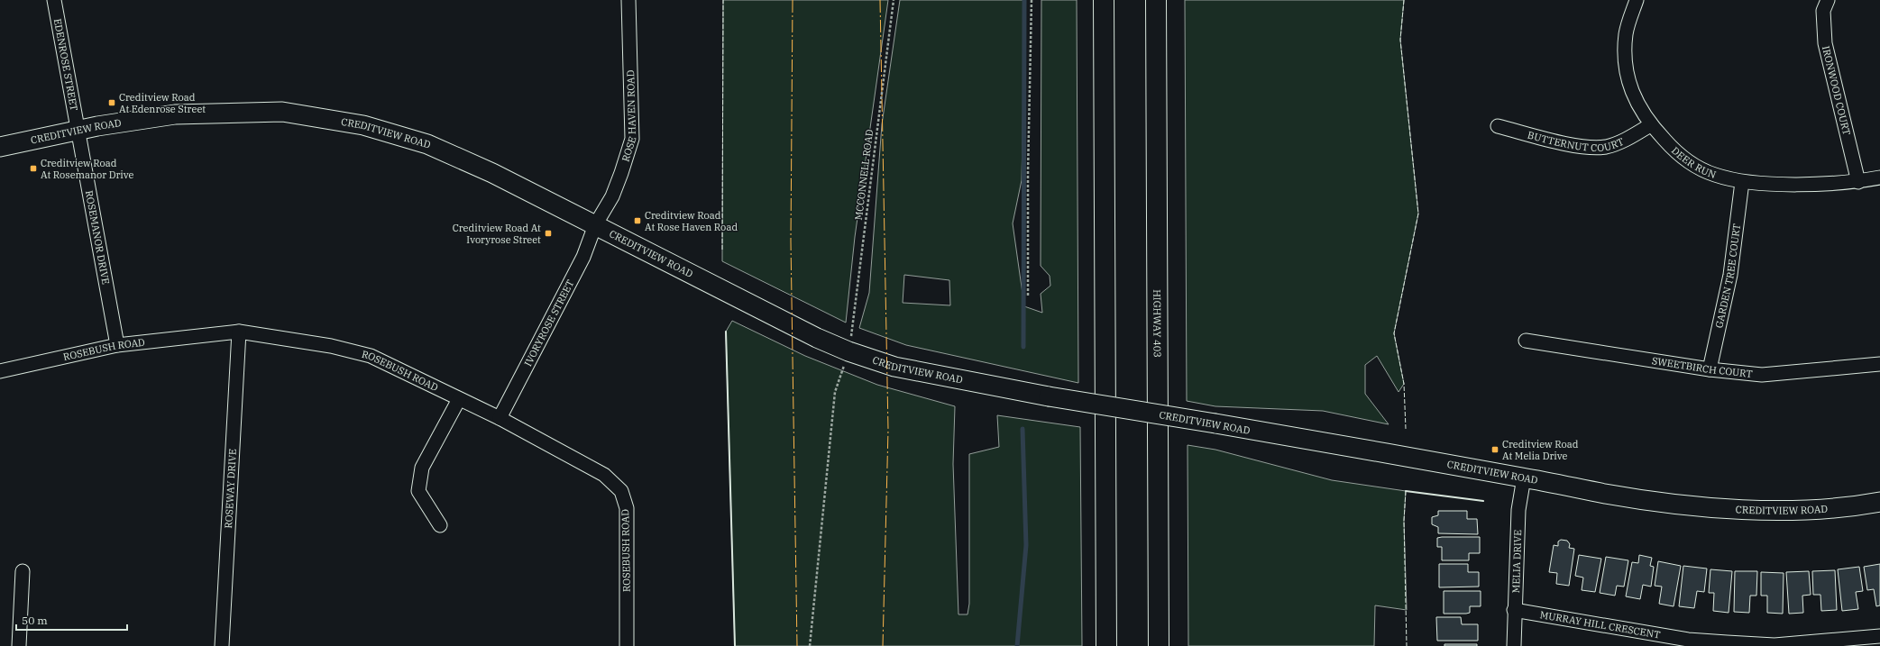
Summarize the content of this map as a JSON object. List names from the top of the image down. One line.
{"streets":{"highway":["HIGHWAY 403"],"main road":["CREDITVIEW ROAD"],"street":["EDENROSE STREET","IRONWOOD COURT","ROSE HAVEN ROAD","BUTTERNUT COURT","DEER RUN","ROSEMANOR DRIVE","GARDEN TREE COURT","IVORYROSE STREET","ROSEBUSH ROAD","SWEETBIRCH COURT","ROSEWAY DRIVE","MELIA DRIVE","MURRAY HILL CRESCENT"],"path":["MCCONNELL ROAD"]},"crossings":[["EDENROSE STREET","CREDITVIEW ROAD"],["EDENROSE STREET","ROSEMANOR DRIVE"],["IRONWOOD COURT","DEER RUN"],["ROSE HAVEN ROAD","CREDITVIEW ROAD"],["ROSE HAVEN ROAD","IVORYROSE STREET"],["CREDITVIEW ROAD","MCCONNELL ROAD"],["CREDITVIEW ROAD","ROSEMANOR DRIVE"],["CREDITVIEW ROAD","IVORYROSE STREET"],["CREDITVIEW ROAD","MELIA DRIVE"],["BUTTERNUT COURT","DEER RUN"],["DEER RUN","GARDEN TREE COURT"],["ROSEMANOR DRIVE","ROSEBUSH ROAD"],["GARDEN TREE COURT","SWEETBIRCH COURT"],["IVORYROSE STREET","ROSEBUSH ROAD"],["ROSEBUSH ROAD","ROSEWAY DRIVE"],["MELIA DRIVE","MURRAY HILL CRESCENT"]],"places":{"transit":["Creditview Road At Edenrose Street","Creditview Road At Rosemanor Drive","Creditview Road At Rose Haven Road","Creditview Road At Ivoryrose Street","Creditview Road At Melia Drive"]},"scale_bar":"50 m"}
